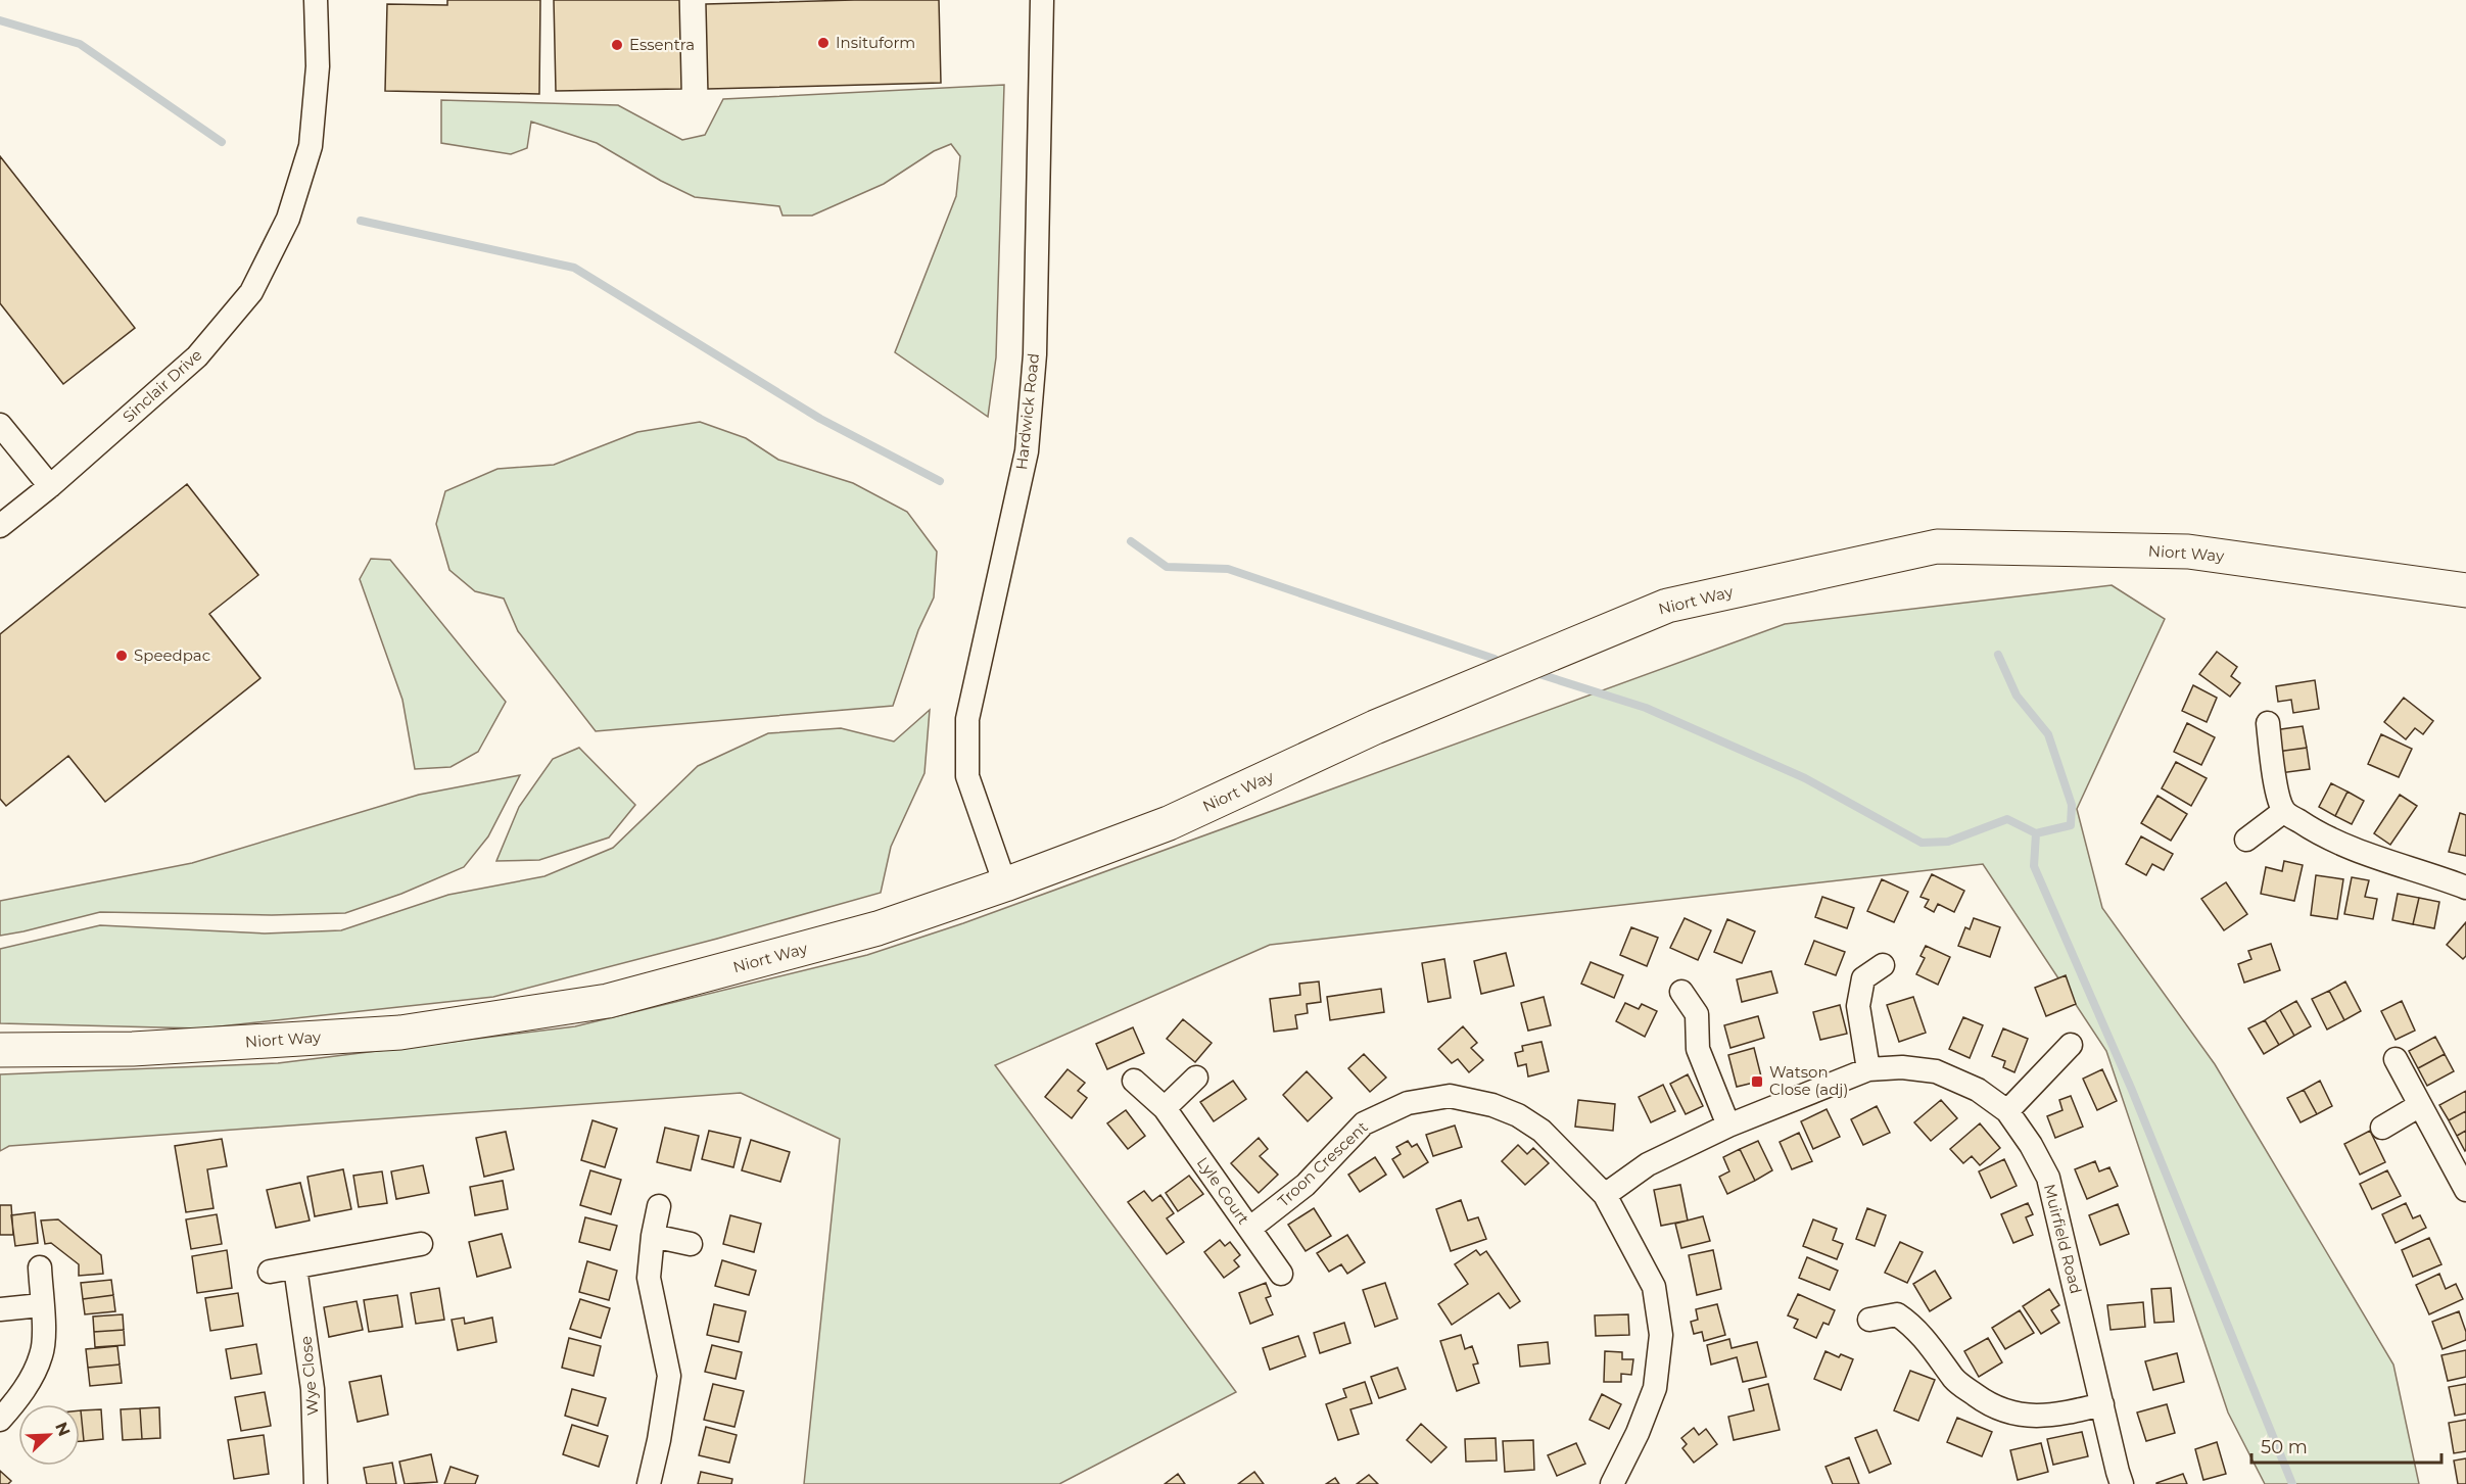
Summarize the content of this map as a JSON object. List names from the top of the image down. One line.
{"streets":{"highway":["Niort Way"],"street":["Sinclair Drive","Hardwick Road","Troon Crescent","Lyle Court","Muirfield Road","Wye Close"]},"crossings":[["Hardwick Road","Niort Way"],["Troon Crescent","Lyle Court"],["Troon Crescent","Muirfield Road"]],"places":{"other":["Insituform","Essentra","Speedpac"],"transit":["Watson Close (adj)"]},"scale_bar":"50 m","north":"top right"}
